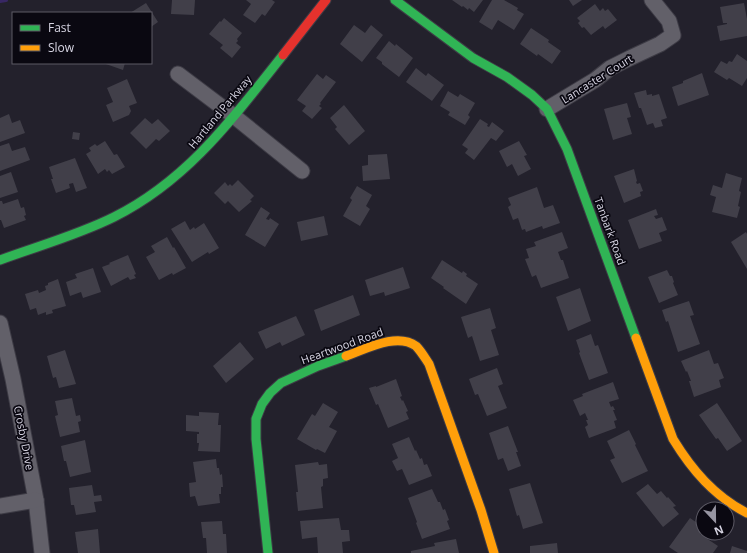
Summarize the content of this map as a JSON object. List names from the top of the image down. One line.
{"streets":{"street":["Lancaster Court","Hartland Parkway","Tanbark Road","Heartwood Road","Crosby Drive"]},"crossings":[["Lancaster Court","Tanbark Road"]],"legend":["Fast","Slow"],"north":"bottom"}
